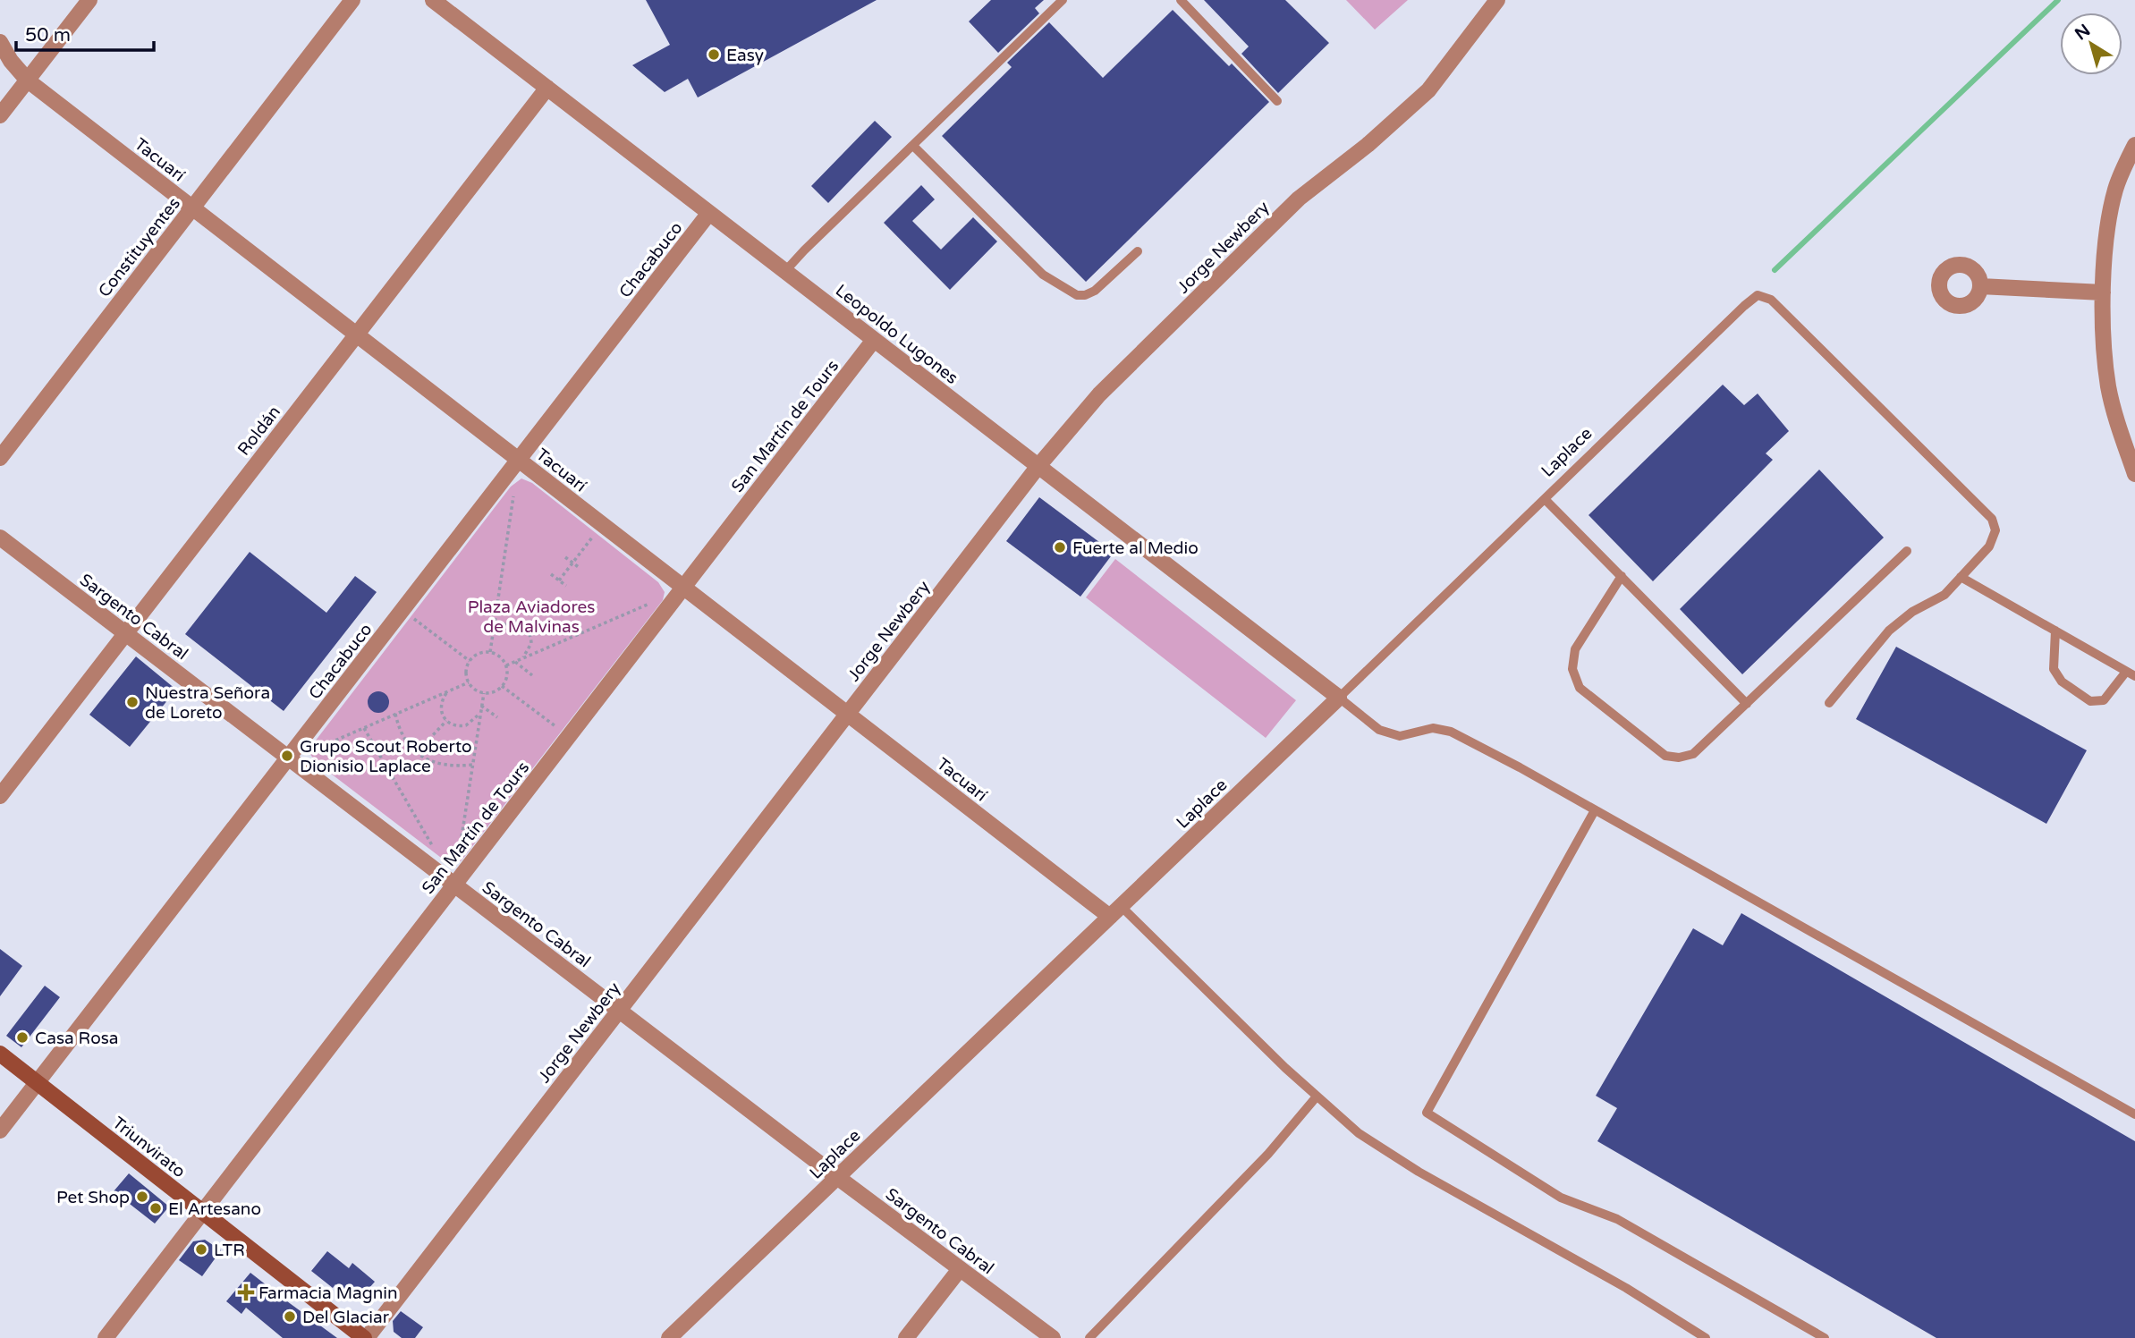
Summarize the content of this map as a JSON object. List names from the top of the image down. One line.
{"streets":{"street":["Tacuarí","Constituyentes","Jorge Newbery","Chacabuco","Leopoldo Lugones","San Martín de Tours","Roldán","Laplace","Sargento Cabral","Triunvirato"]},"crossings":[["Tacuarí","Constituyentes"],["Tacuarí","Jorge Newbery"],["Tacuarí","Chacabuco"],["Tacuarí","San Martín de Tours"],["Tacuarí","Roldán"],["Tacuarí","Laplace"],["Jorge Newbery","Leopoldo Lugones"],["Jorge Newbery","Sargento Cabral"],["Jorge Newbery","Triunvirato"],["Chacabuco","Leopoldo Lugones"],["Chacabuco","Sargento Cabral"],["Chacabuco","Triunvirato"],["Leopoldo Lugones","San Martín de Tours"],["Leopoldo Lugones","Roldán"],["Leopoldo Lugones","Laplace"],["San Martín de Tours","Sargento Cabral"],["San Martín de Tours","Triunvirato"],["Roldán","Sargento Cabral"],["Laplace","Sargento Cabral"]],"parks":["Plaza Aviadores de Malvinas"],"places":{"other":["Easy","Fuerte al Medio","Nuestra Señora de Loreto","Grupo Scout Roberto Dionisio Laplace","Casa Rosa","Pet Shop","El Artesano","LTR","Del Glaciar"],"health":["Farmacia Magnin"]},"scale_bar":"50 m","north":"top left"}
